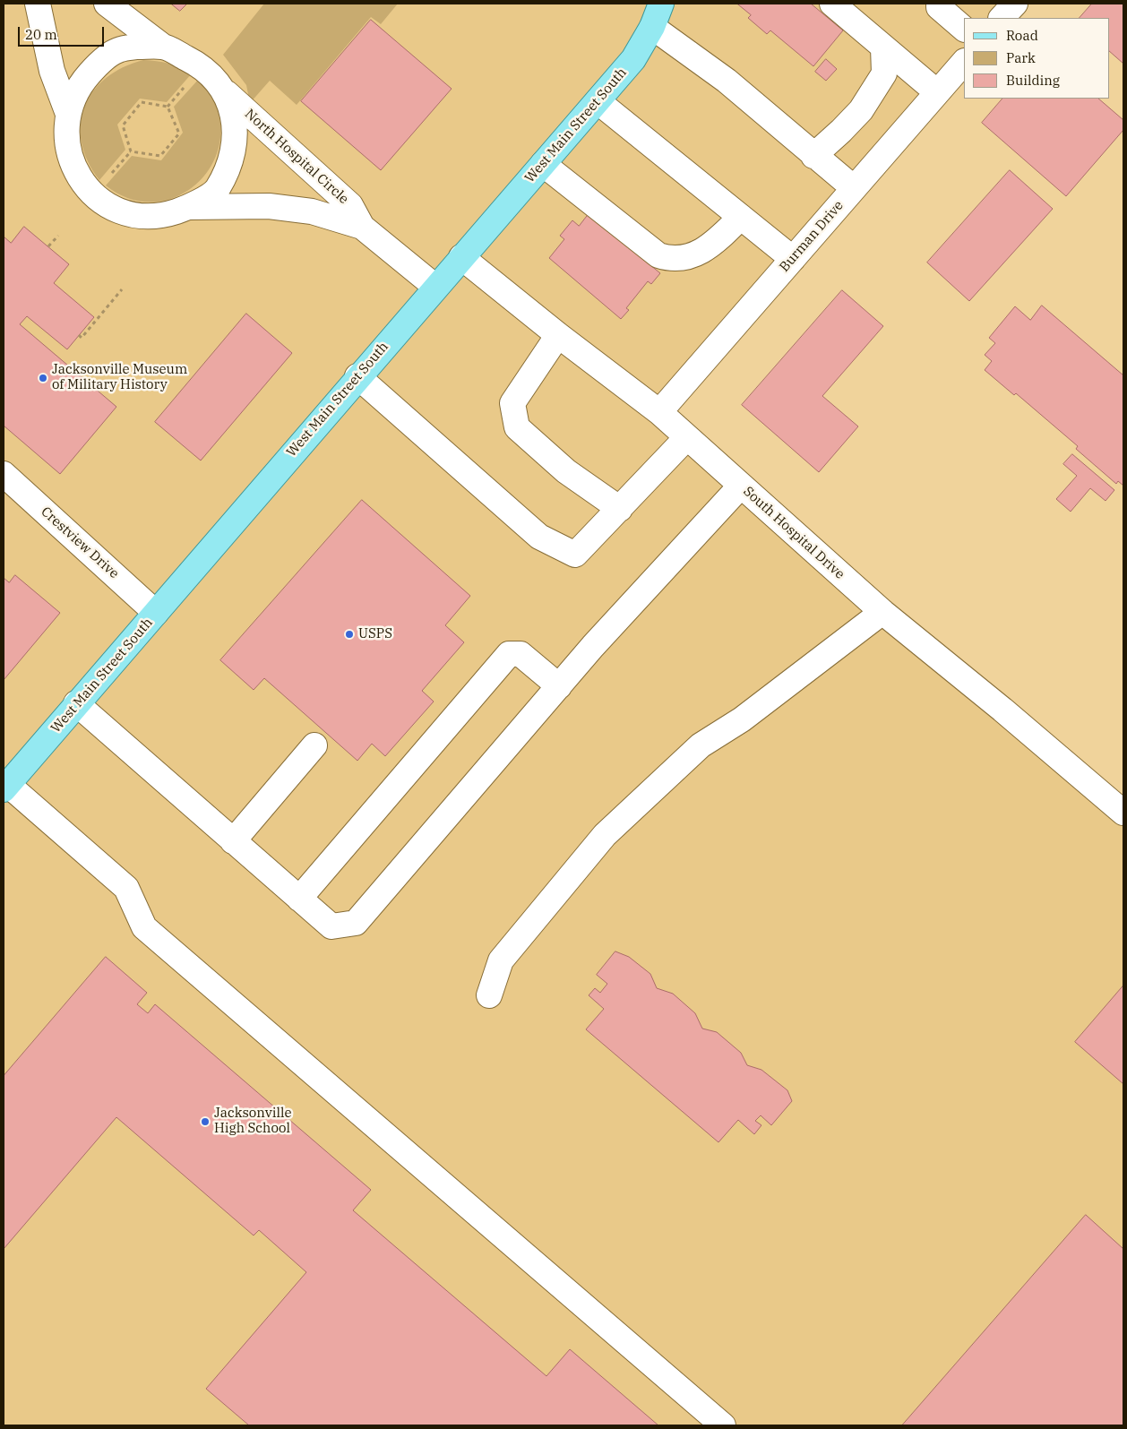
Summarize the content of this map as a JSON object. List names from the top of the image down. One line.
{"streets":{"main road":["West Main Street South"],"street":["North Hospital Circle","Burman Drive","South Hospital Drive","Crestview Drive"]},"crossings":[["West Main Street South","North Hospital Circle"],["West Main Street South","South Hospital Drive"],["West Main Street South","Crestview Drive"],["Burman Drive","South Hospital Drive"]],"places":["Jacksonville Museum of Military History","USPS","Jacksonville High School"],"legend":["Road","Park","Building"],"scale_bar":"20 m"}
